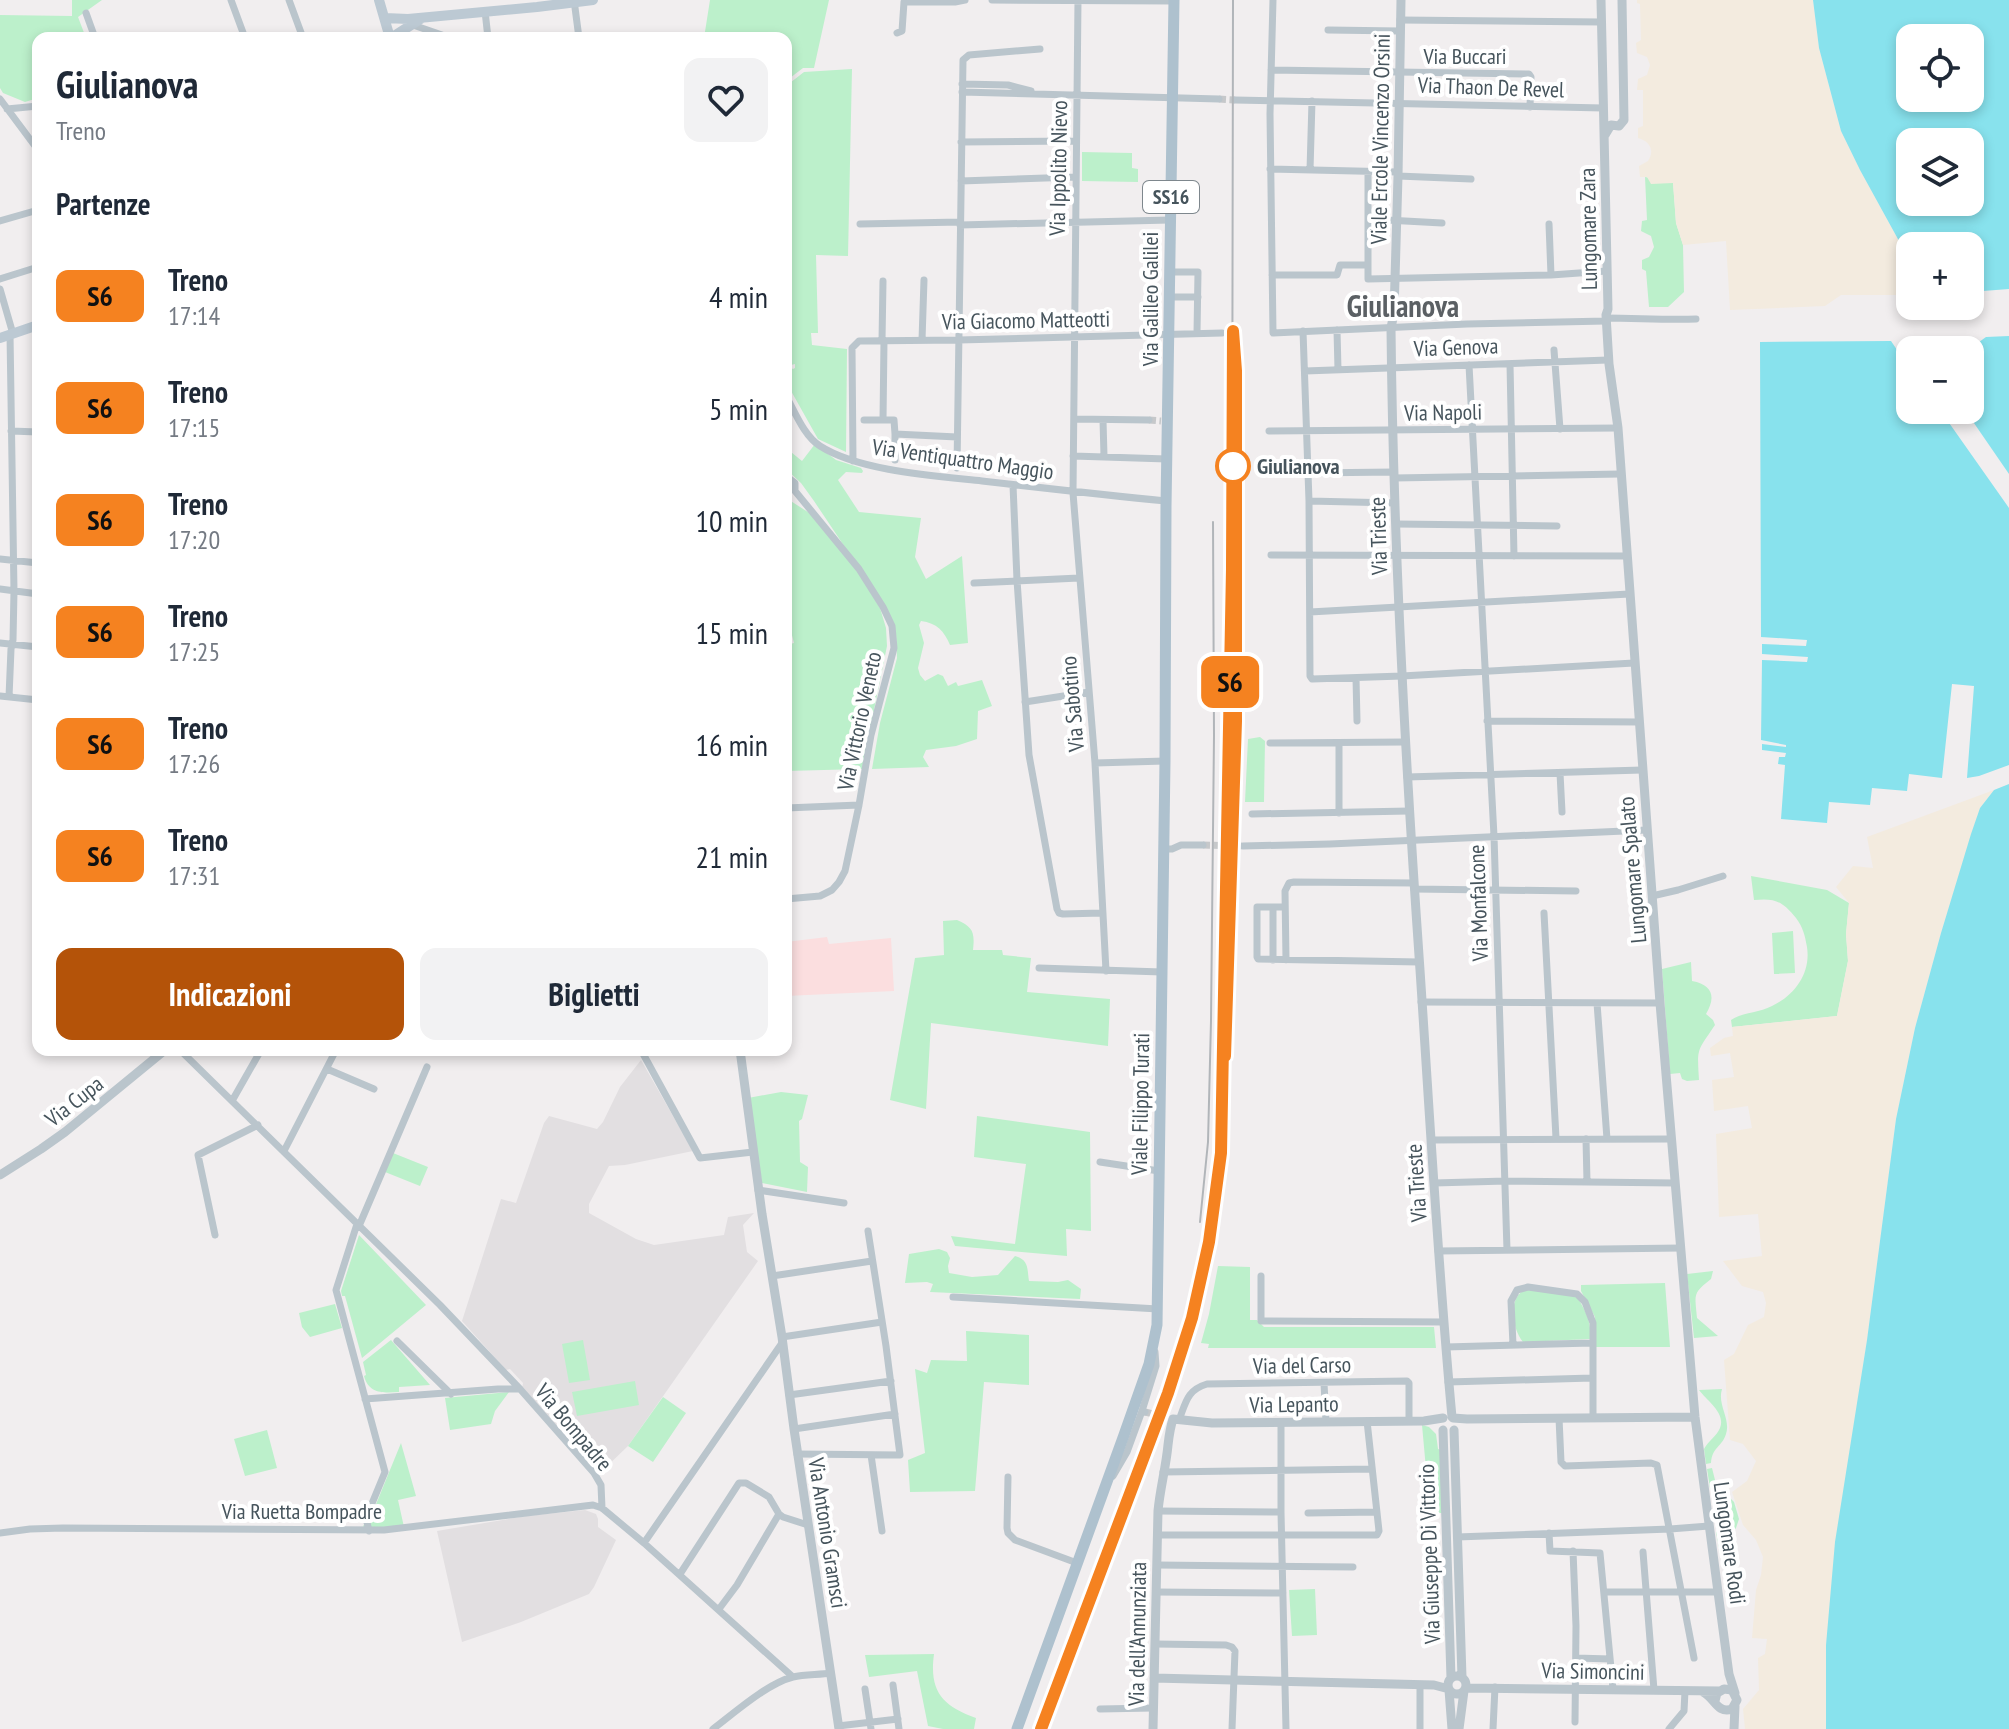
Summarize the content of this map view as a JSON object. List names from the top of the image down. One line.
{"streets":{"main road":["SS16","Via Galileo Galilei","Viale Filippo Turati"],"street":["Via Buccari","Via Thaon De Revel","Viale Ercole Vincenzo Orsini","Via Ippolito Nievo","Lungomare Zara","Via Giacomo Matteotti","Via Genova","Via Napoli","Via Ventiquattro Maggio","Via Trieste","Via Sabotino","Via Vittorio Veneto","Lungomare Spalato","Via Monfalcone","Via Cupa","Via del Carso","Via Lepanto","Via Bompadre","Via Ruetta Bompadre","Via Antonio Gramsci","Lungomare Rodi","Via Giuseppe Di Vittorio","Via dell'Annunziata","Via Simoncini"]},"crossings":[["Via Buccari","Via Thaon De Revel"],["Via Buccari","Viale Ercole Vincenzo Orsini"],["Via Thaon De Revel","Viale Ercole Vincenzo Orsini"],["Via Thaon De Revel","Lungomare Zara"],["Viale Ercole Vincenzo Orsini","Via Trieste"],["Via Ippolito Nievo","Via Giacomo Matteotti"],["Via Ippolito Nievo","Via Sabotino"],["Lungomare Zara","Lungomare Spalato"],["Via Galileo Galilei","Via Giacomo Matteotti"],["Via Galileo Galilei","Viale Filippo Turati"],["Via Giacomo Matteotti","Via Ventiquattro Maggio"],["Via Genova","Via Trieste"],["Via Genova","Lungomare Spalato"],["Via Genova","Via Monfalcone"],["Via Napoli","Via Trieste"],["Via Napoli","Lungomare Spalato"],["Via Napoli","Via Monfalcone"],["Via Ventiquattro Maggio","Via Sabotino"],["Via Ventiquattro Maggio","Viale Filippo Turati"],["Via Trieste","Via Lepanto"],["Via Trieste","Via Giuseppe Di Vittorio"],["Lungomare Spalato","Via Lepanto"],["Lungomare Spalato","Lungomare Rodi"],["Via del Carso","Via Lepanto"],["Via del Carso","Via dell'Annunziata"],["Via Lepanto","Lungomare Rodi"],["Via Lepanto","Via Giuseppe Di Vittorio"],["Via Lepanto","Via dell'Annunziata"],["Via Bompadre","Via Ruetta Bompadre"],["Lungomare Rodi","Via Simoncini"],["Via Giuseppe Di Vittorio","Via Simoncini"]],"districts":["Giulianova"],"places":["Giulianova"],"page":{"on_map":"S6","map_buttons":["+","−"],"heading":[["Giulianova","Treno"],"Partenze"],"list":[{"mark":"S6","name":"Treno","note":"17:14","value":"4 min"},{"mark":"S6","name":"Treno","note":"17:15","value":"5 min"},{"mark":"S6","name":"Treno","note":"17:20","value":"10 min"},{"mark":"S6","name":"Treno","note":"17:25","value":"15 min"},{"mark":"S6","name":"Treno","note":"17:26","value":"16 min"},{"mark":"S6","name":"Treno","note":"17:31","value":"21 min"}],"buttons":["Indicazioni","Biglietti"]}}
